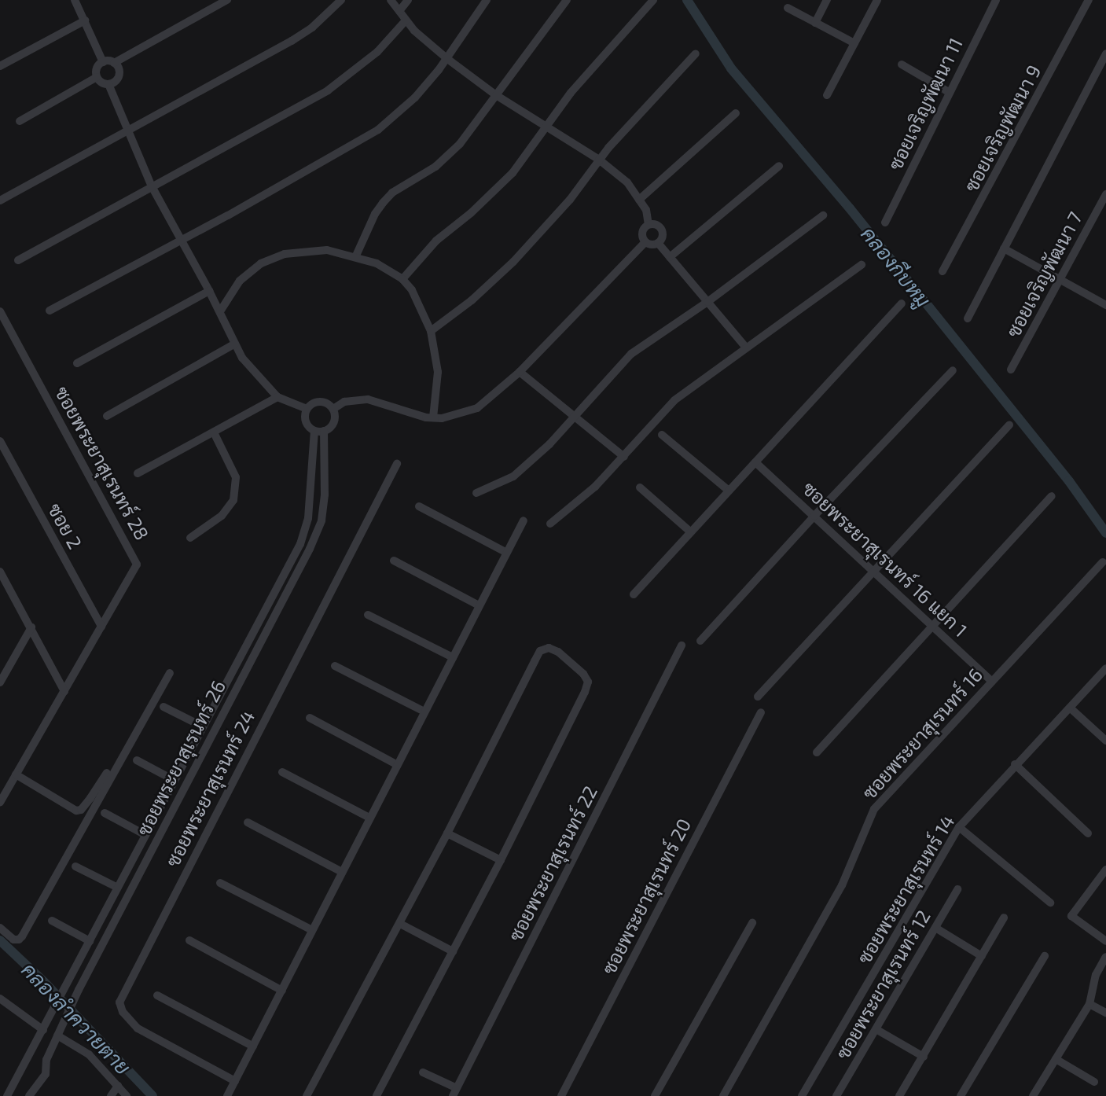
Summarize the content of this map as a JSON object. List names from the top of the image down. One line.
{"streets":{"street":["ซอยเจริญพัฒนา 11","ซอยเจริญพัฒนา 9","ซอยเจริญพัฒนา 7","ซอยพระยาสุเรนทร์ 28","ซอย 2","ซอยพระยาสุเรนทร์ 16 แยก 1","ซอยพระยาสุเรนทร์ 16","ซอยพระยาสุเรนทร์ 26","ซอยพระยาสุเรนทร์ 24","ซอยพระยาสุเรนทร์ 22","ซอยพระยาสุเรนทร์ 14","ซอยพระยาสุเรนทร์ 20","ซอยพระยาสุเรนทร์ 12"]},"crossings":[["ซอยพระยาสุเรนทร์ 28","ซอย 2"],["ซอยพระยาสุเรนทร์ 16 แยก 1","ซอยพระยาสุเรนทร์ 16"]],"water":["คลองกีบหมู","คลองลำควายตาย"]}
